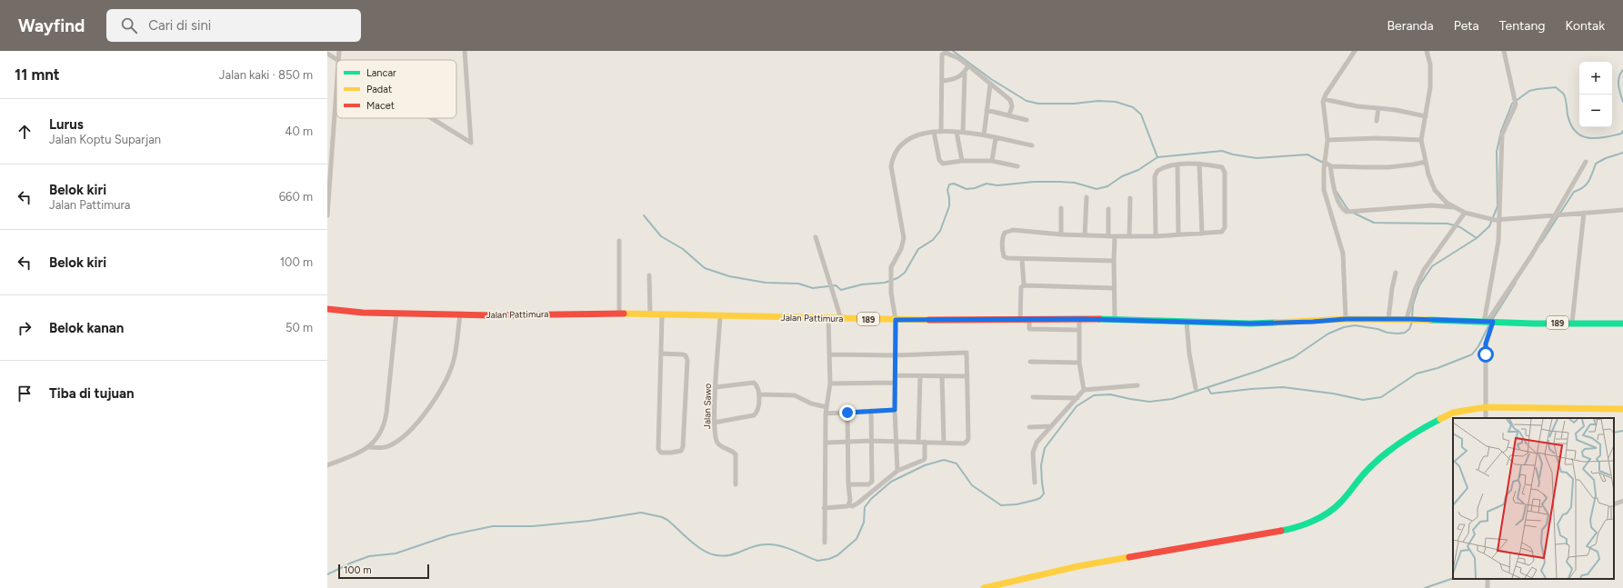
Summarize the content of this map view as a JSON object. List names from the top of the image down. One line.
{"streets":{"main road":["Jalan Pattimura","189"],"street":["Jalan Sawo"]},"crossings":[["Jalan Pattimura","Jalan Sawo"]],"legend":["Lancar","Padat","Macet"],"scale_bar":"100 m","page":{"header":"Wayfind","search":"Cari di sini","nav":["Beranda","Peta","Tentang","Kontak"],"heading":["11 mnt","Jalan kaki · 850 m"],"map_buttons":["+","−"],"list":[["Lurus","Jalan Koptu Suparjan","40 m"],["Belok kiri","Jalan Pattimura","660 m"],["Belok kiri","100 m"],["Belok kanan","50 m"],"Tiba di tujuan"],"scale":"100 m"}}
